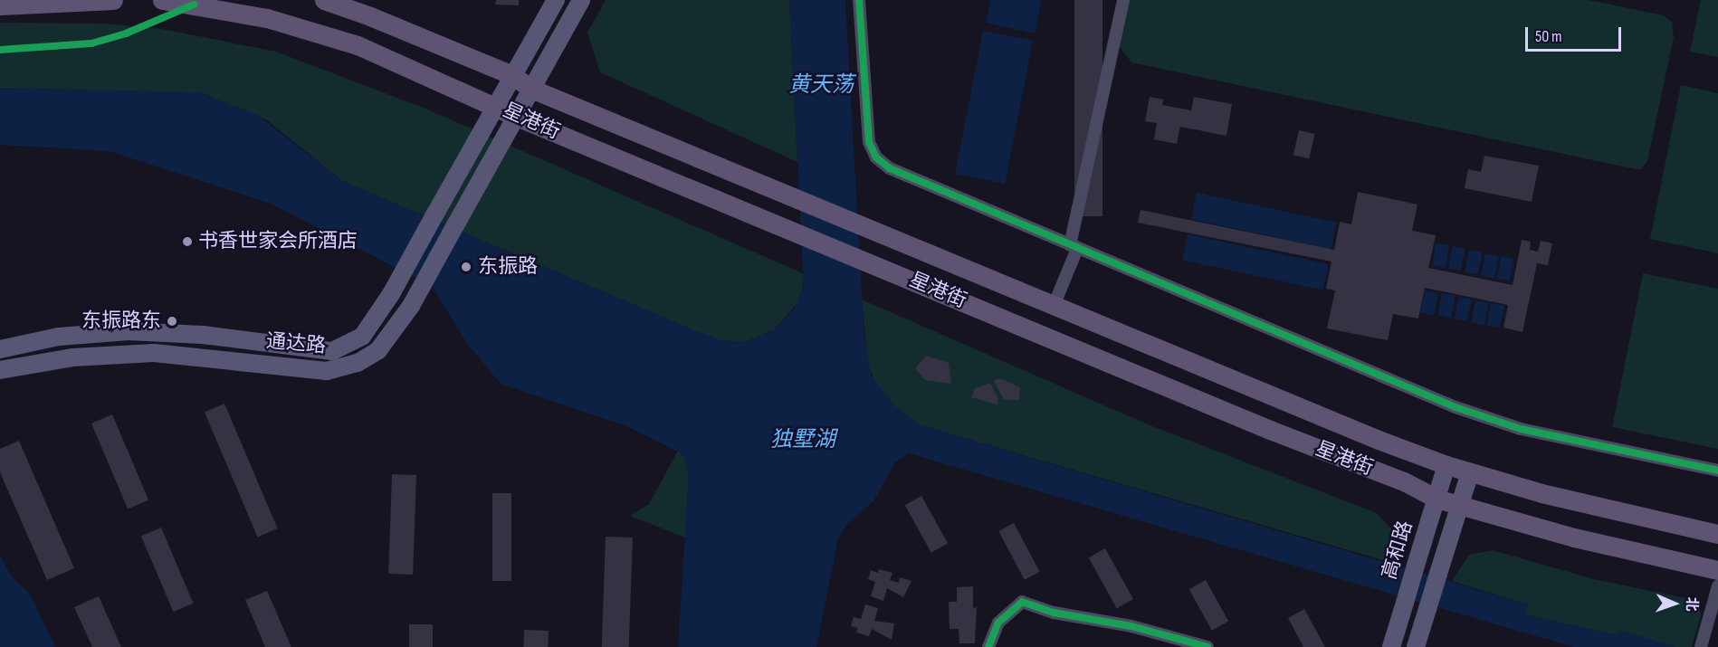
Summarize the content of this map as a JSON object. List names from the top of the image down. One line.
{"streets":{"main road":["星港街","通达路","高和路"]},"crossings":[["星港街","通达路"],["星港街","高和路"]],"water":["黄天荡","独墅湖"],"places":["书香世家会所酒店","东振路","东振路东"],"scale_bar":"50 m","north":"right"}
